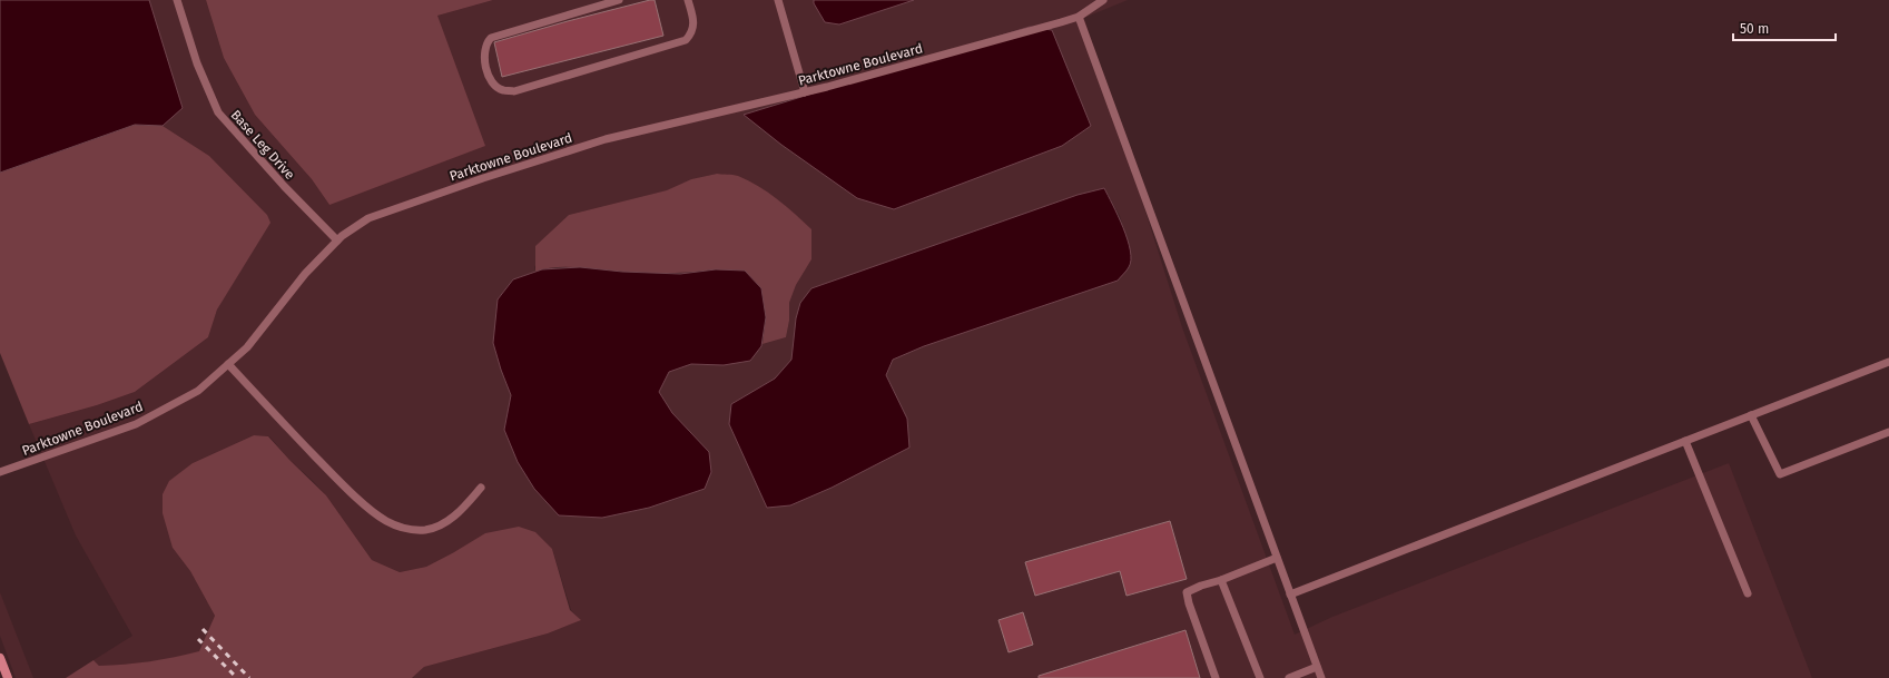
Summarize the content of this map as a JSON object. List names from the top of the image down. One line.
{"streets":{"lane":["Parktowne Boulevard","Base Leg Drive"]},"crossings":[["Parktowne Boulevard","Base Leg Drive"]],"scale_bar":"50 m"}
